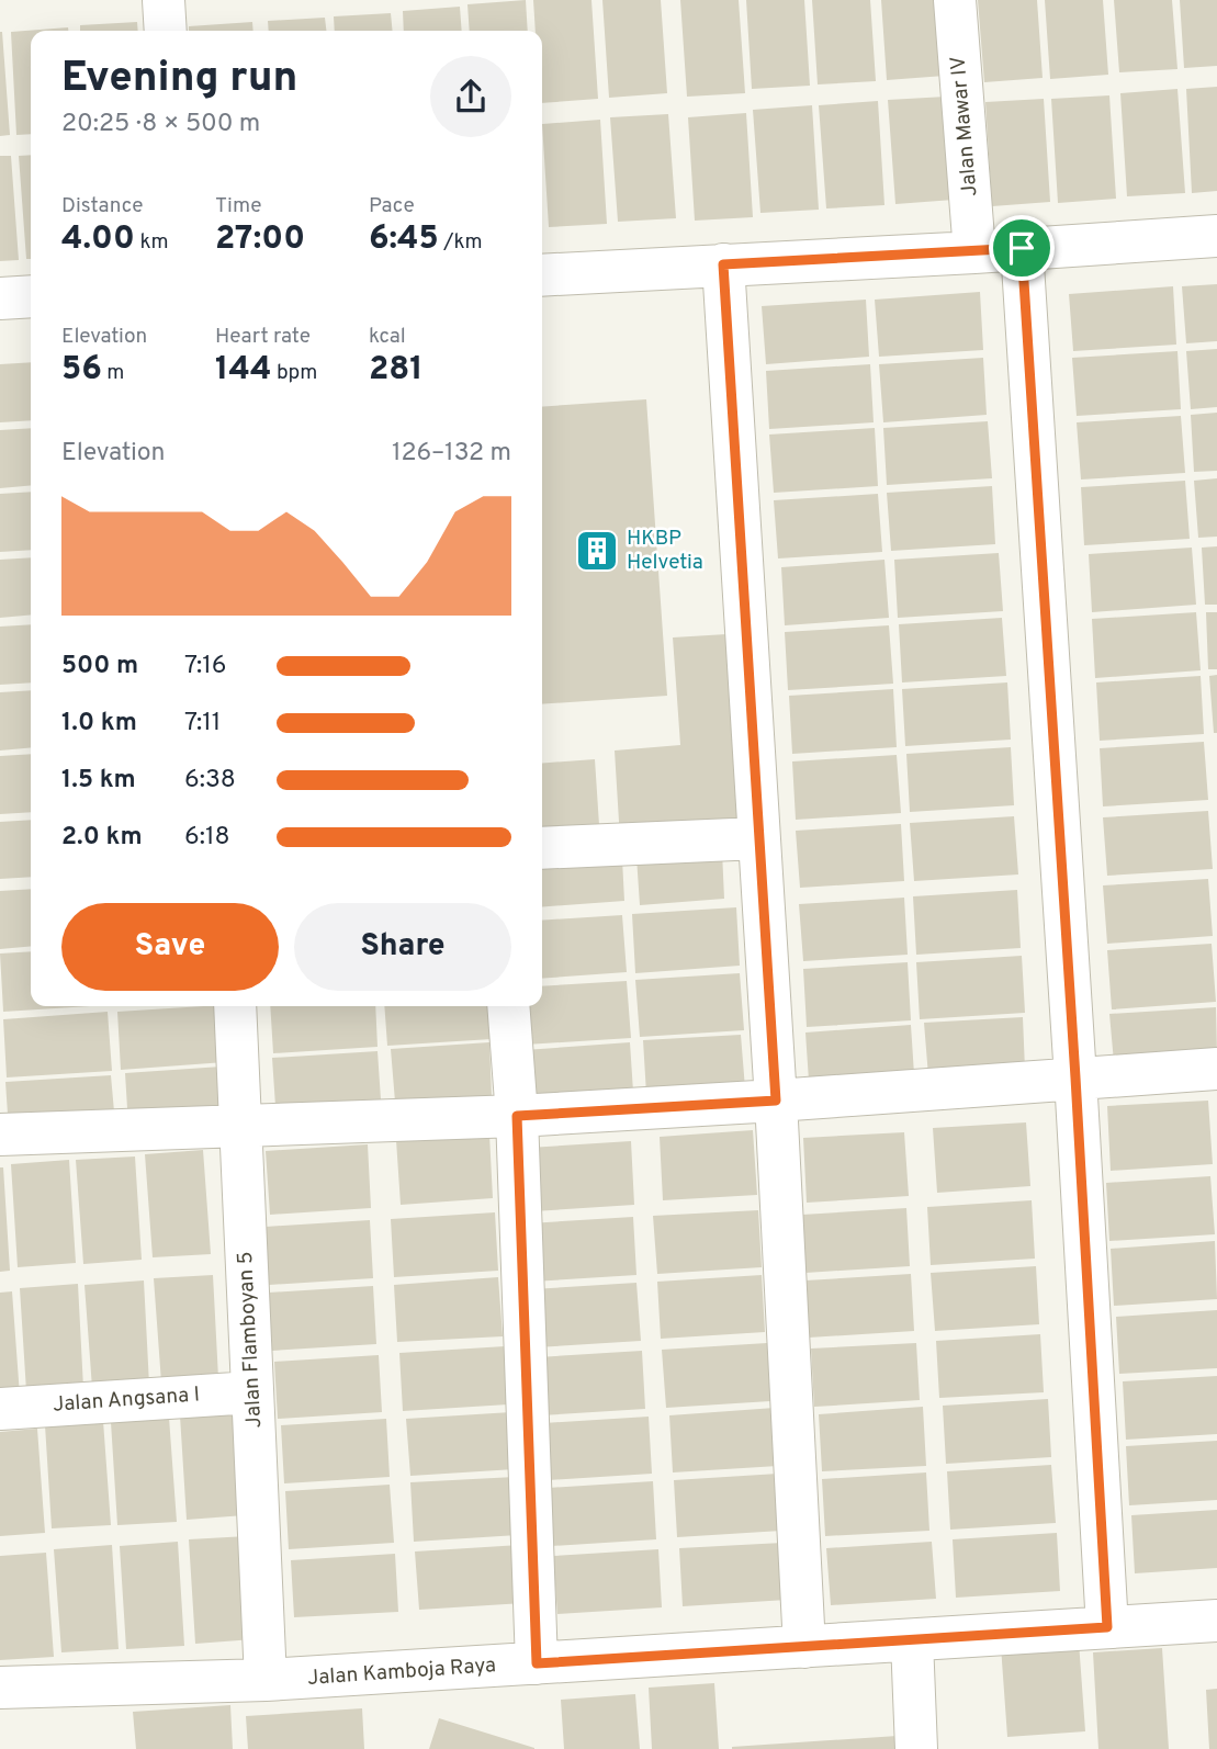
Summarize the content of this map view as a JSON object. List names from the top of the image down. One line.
{"streets":{"street":["Jalan Mawar IV","Jalan Flamboyan 5","Jalan Angsana I","Jalan Kamboja Raya"]},"crossings":[["Jalan Flamboyan 5","Jalan Angsana I"],["Jalan Flamboyan 5","Jalan Kamboja Raya"]],"places":{"building":["HKBP Helvetia"]},"page":{"heading":["Evening run","20:25 · 8 × 500 m"],"stats":[["Distance","4.00 km"],["Time","27:00"],["Pace","6:45 /km"],["Elevation","56 m"],["Heart rate","144 bpm"],["kcal","281"]],"chart":["Elevation","126–132 m"],"list":[{"name":"500 m","note":"7:16"},{"name":"1.0 km","note":"7:11"},{"name":"1.5 km","note":"6:38"},{"name":"2.0 km","note":"6:18"}],"buttons":["Save","Share"]}}
